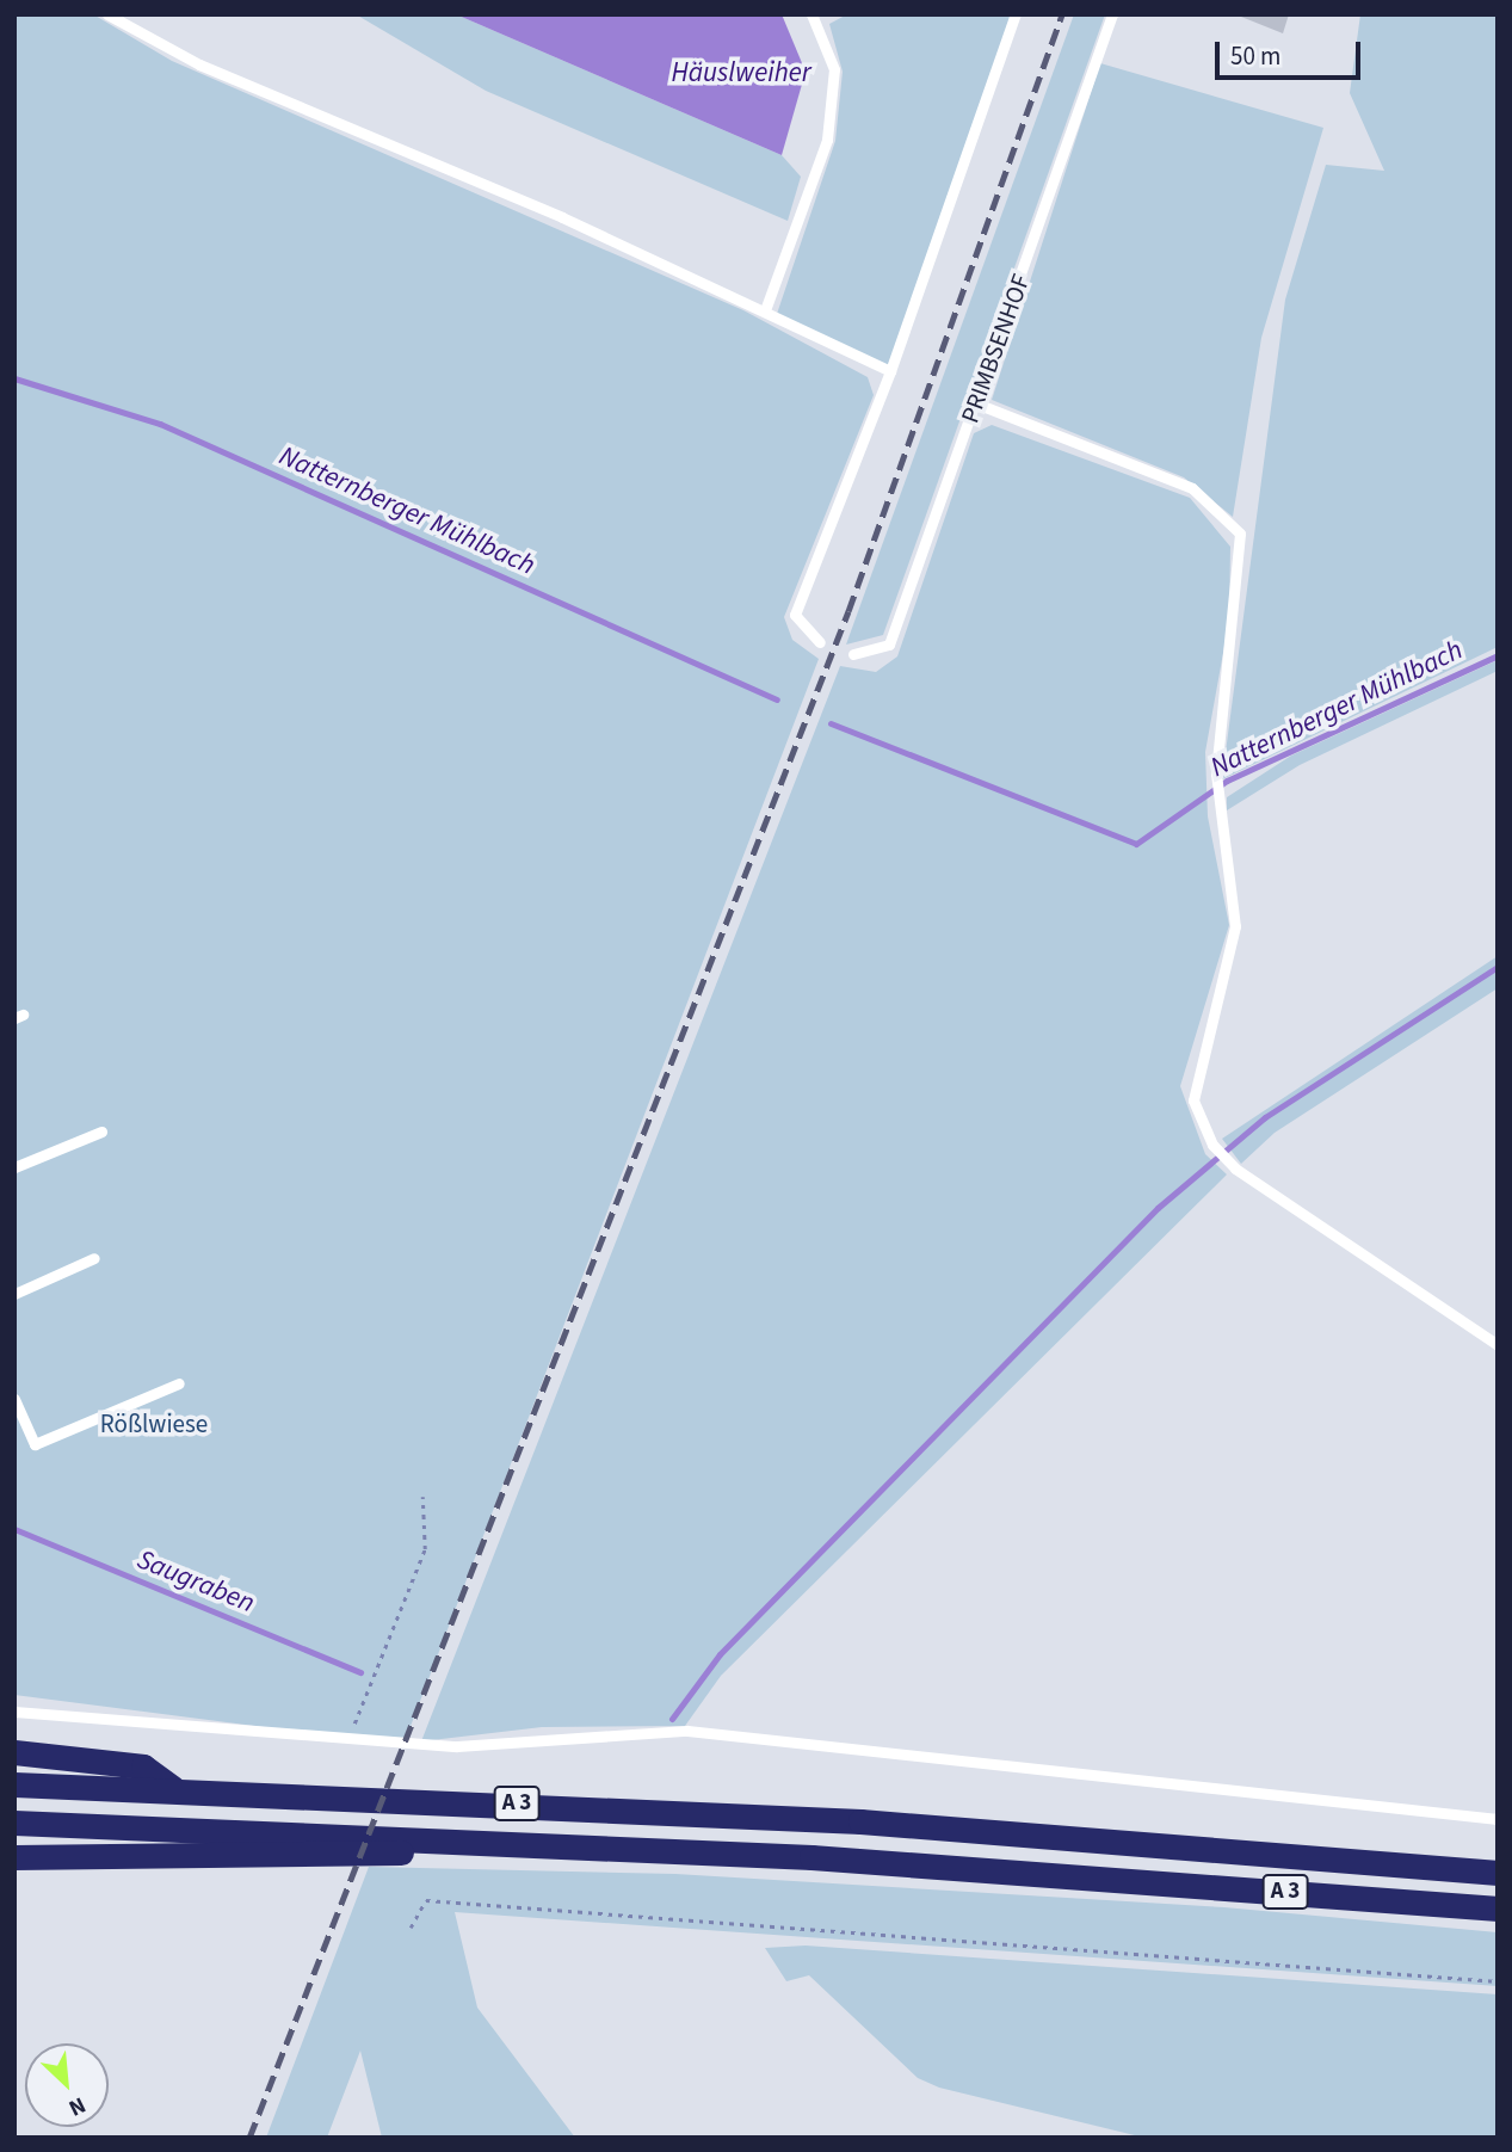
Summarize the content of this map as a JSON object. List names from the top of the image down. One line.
{"streets":{"highway":["A 3"],"lane":["PRIMBSENHOF"]},"water":["Häuslweiher","Natternberger Mühlbach","Saugraben"],"parks":["Rößlwiese"],"scale_bar":"50 m","north":"bottom right"}
